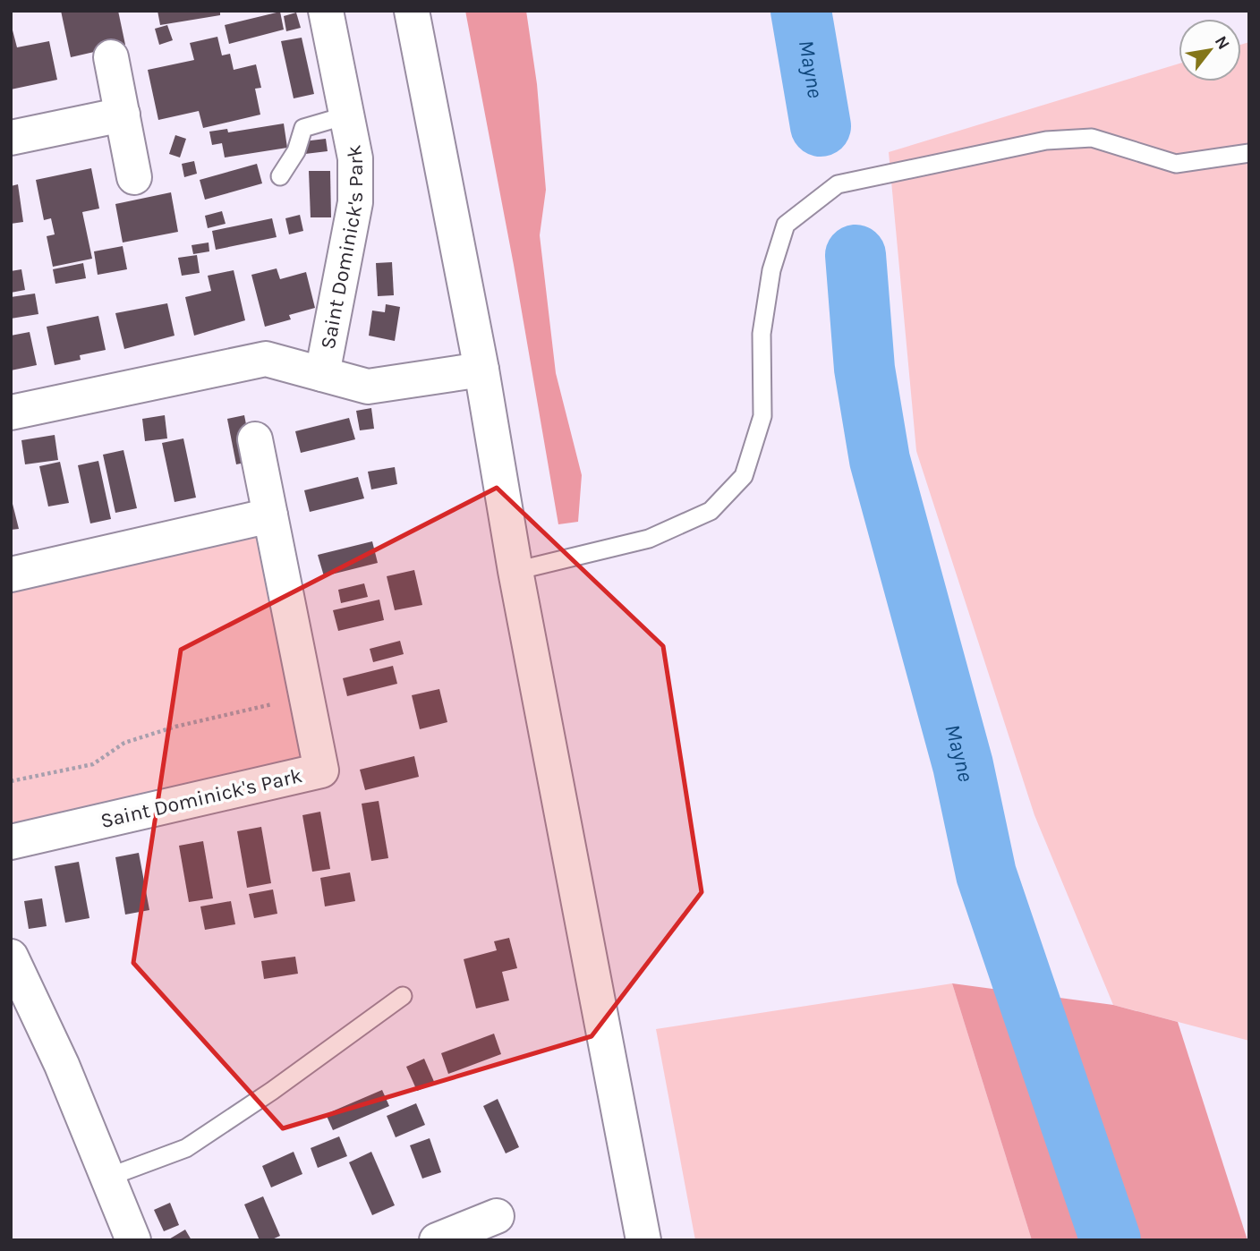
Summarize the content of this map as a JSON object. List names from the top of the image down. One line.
{"streets":{"street":["Saint Dominick's Park"]},"water":["Mayne"],"north":"top right"}
